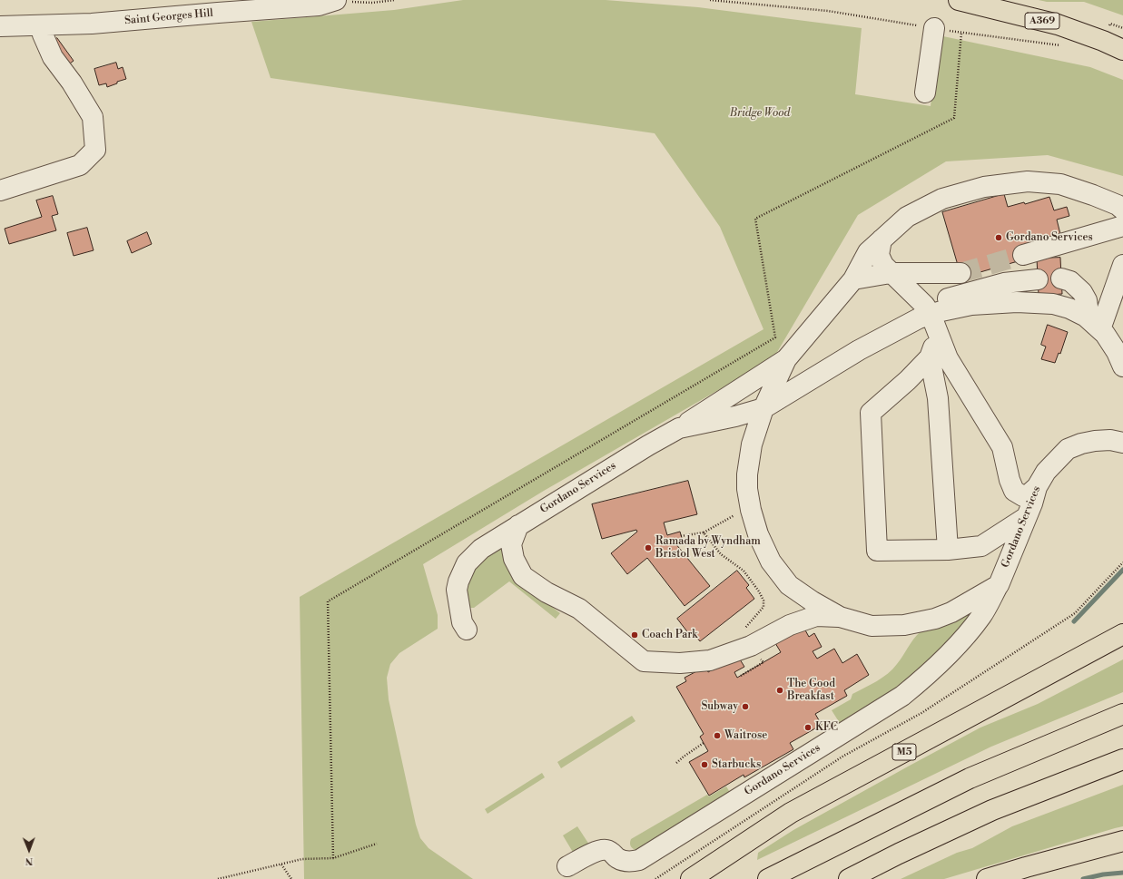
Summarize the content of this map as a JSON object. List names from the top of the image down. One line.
{"streets":{"main road":["A369","M5"],"street":["Saint Georges Hill","Gordano Services"]},"parks":["Bridge Wood"],"places":["Gordano Services","Ramada by Wyndham Bristol West","Coach Park","The Good Breakfast","Subway","KFC","Waitrose","Starbucks"],"north":"bottom"}
